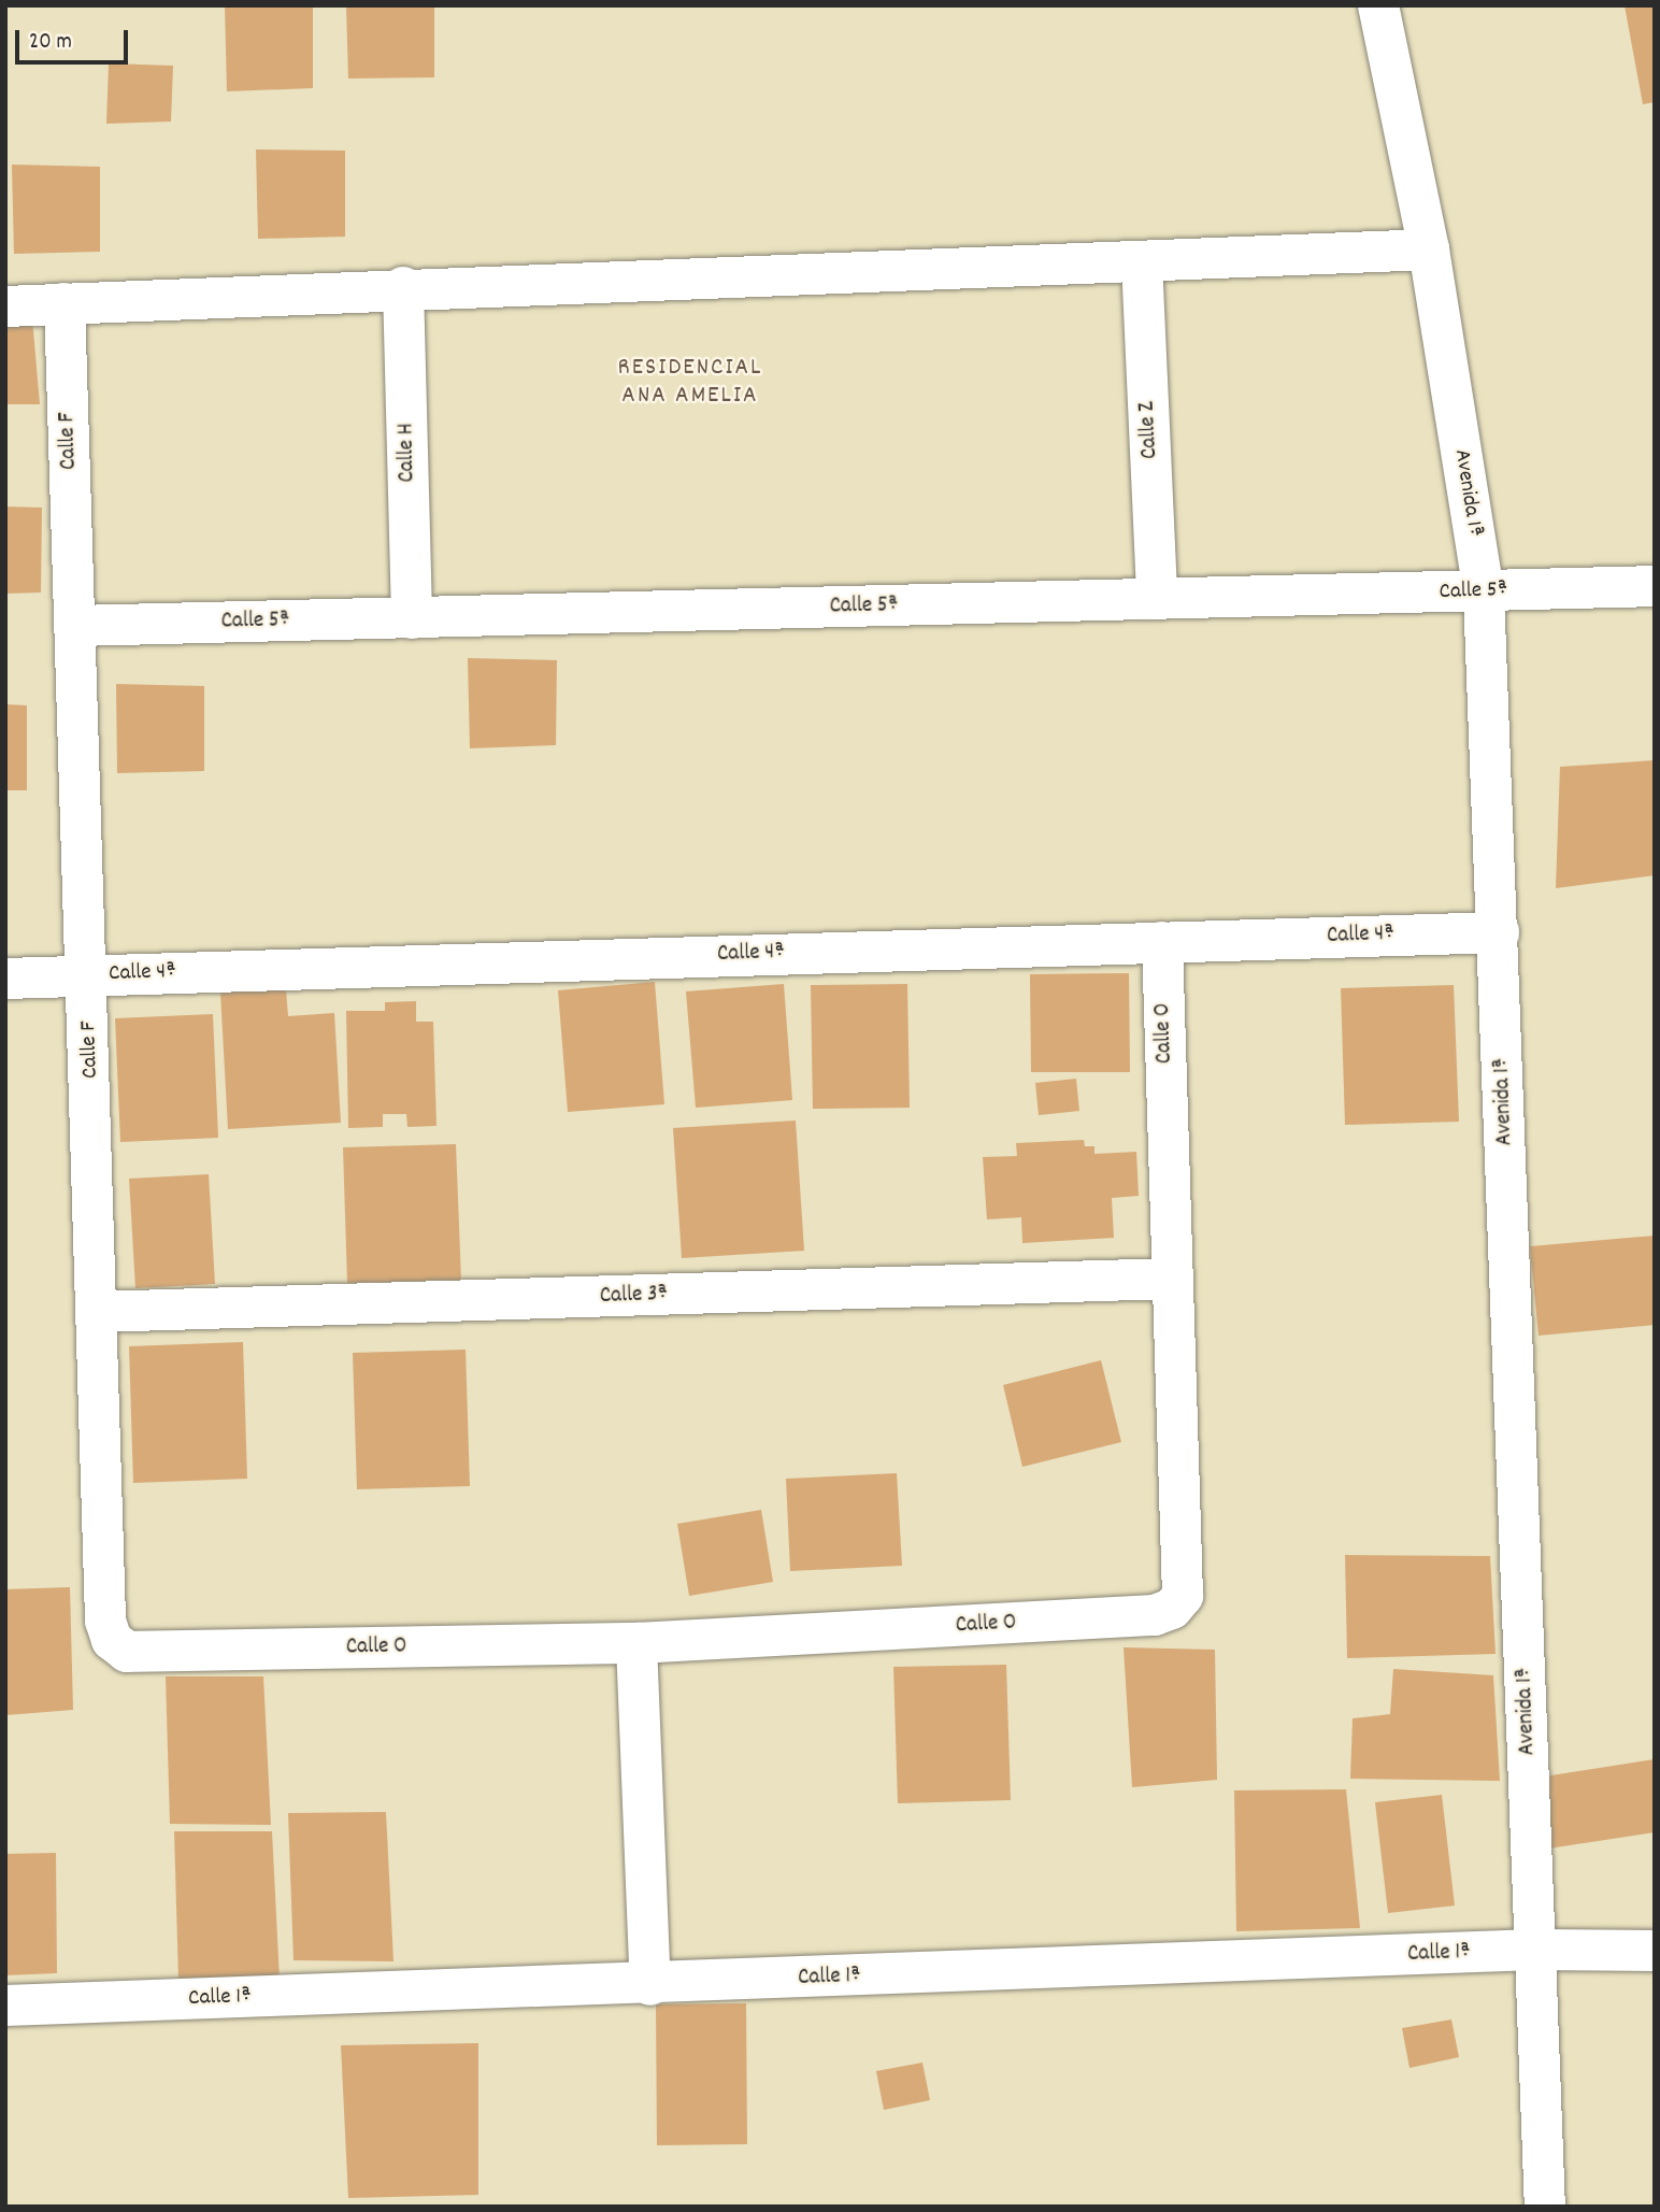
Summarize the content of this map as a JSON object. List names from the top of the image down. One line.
{"streets":{"street":["Calle Z","Calle F","Calle H","Avenida 1ª","Calle 5ª","Calle 4ª","Calle O","Calle 3ª","Calle 1ª"]},"crossings":[["Calle Z","Calle 5ª"],["Calle F","Calle 5ª"],["Calle F","Calle 4ª"],["Calle F","Calle O"],["Calle F","Calle 3ª"],["Calle H","Calle 5ª"],["Avenida 1ª","Calle 5ª"],["Avenida 1ª","Calle 4ª"],["Avenida 1ª","Calle 1ª"],["Calle 4ª","Calle O"],["Calle O","Calle 3ª"]],"districts":["RESIDENCIAL ANA AMELIA"],"scale_bar":"20 m"}
